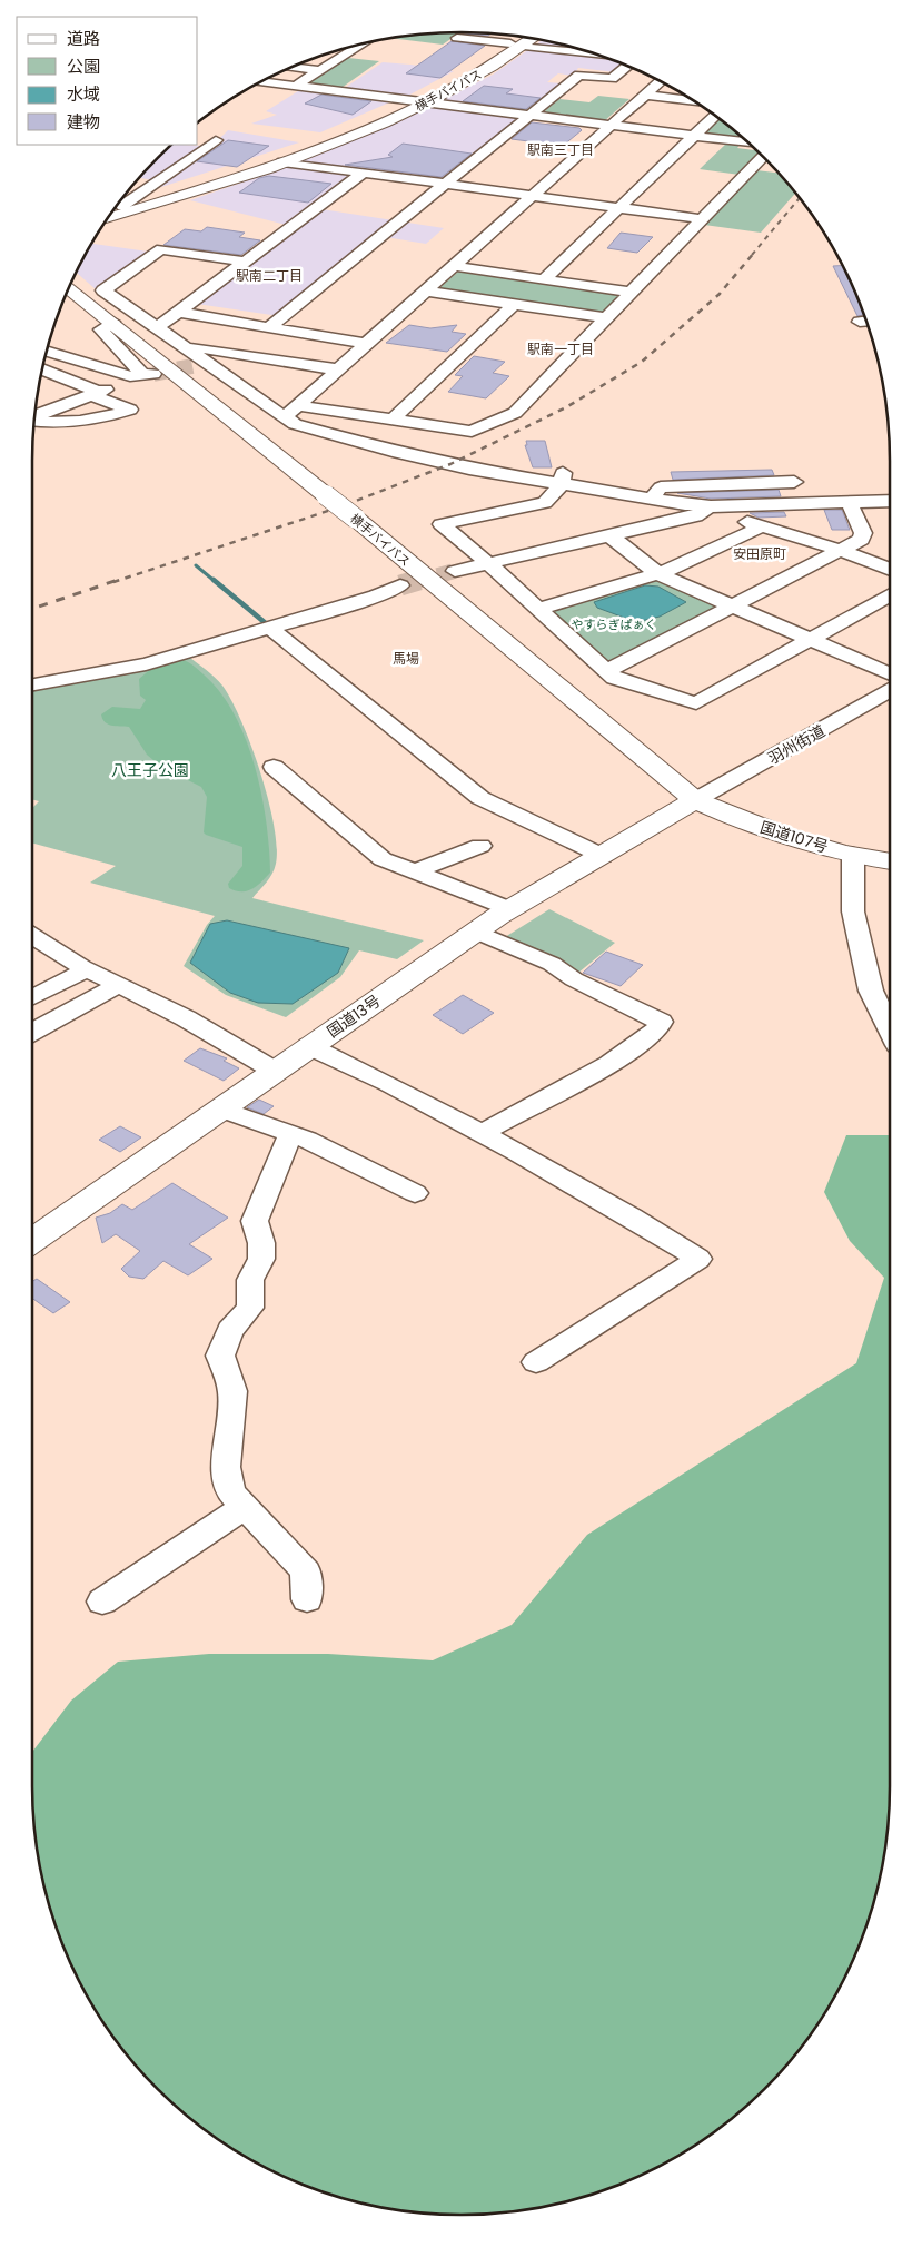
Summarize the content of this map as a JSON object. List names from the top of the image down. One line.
{"streets":{"highway":["横手バイパス","国道107号","国道13号"],"street":["羽州街道"]},"crossings":[["横手バイパス","羽州街道"],["横手バイパス","国道107号"],["横手バイパス","国道13号"],["羽州街道","国道107号"],["羽州街道","国道13号"],["国道107号","国道13号"]],"districts":["駅南三丁目","駅南二丁目","駅南一丁目","安田原町","馬場"],"parks":["やすらぎぱぁく","八王子公園"],"legend":["道路","公園","水域","建物"]}
